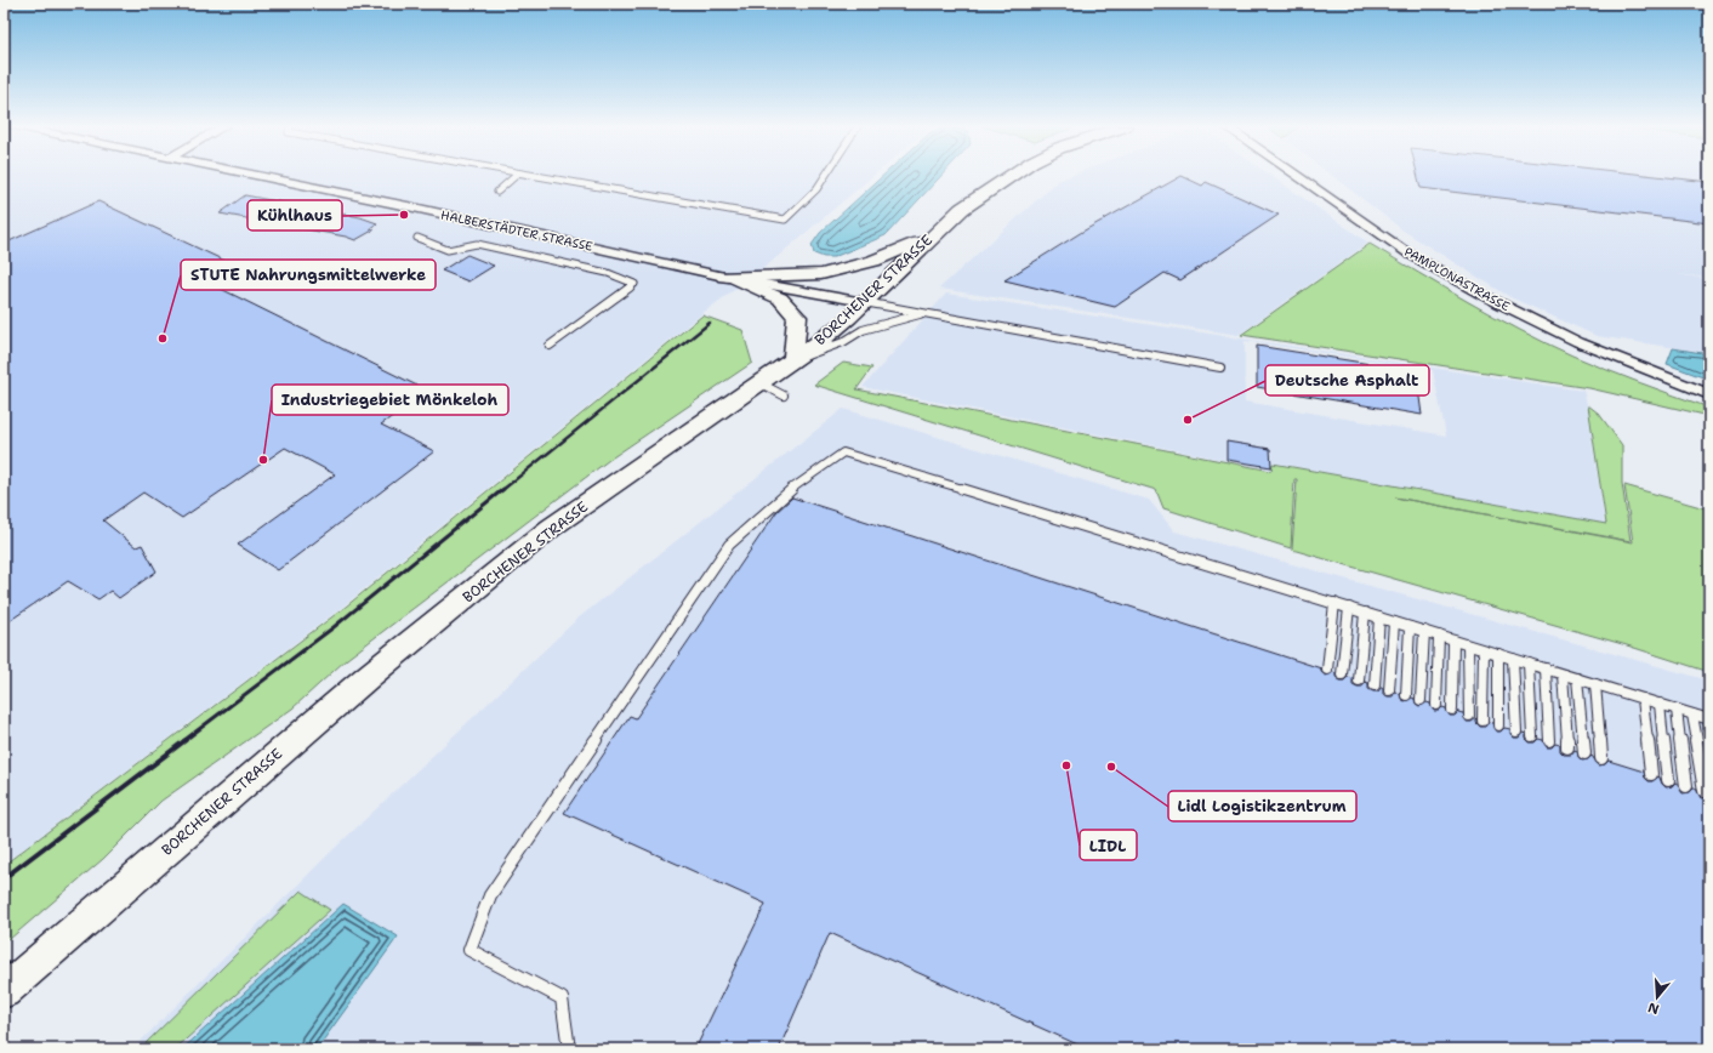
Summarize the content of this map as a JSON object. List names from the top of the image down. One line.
{"streets":{"main road":["BORCHENER STRASSE"],"street":["HALBERSTÄDTER STRASSE","PAMPLONASTRASSE"]},"crossings":[["HALBERSTÄDTER STRASSE","BORCHENER STRASSE"]],"places":["Kühlhaus","STUTE Nahrungsmittelwerke","Deutsche Asphalt","Industriegebiet Mönkeloh","LIDL","Lidl Logistikzentrum"],"north":"bottom"}
